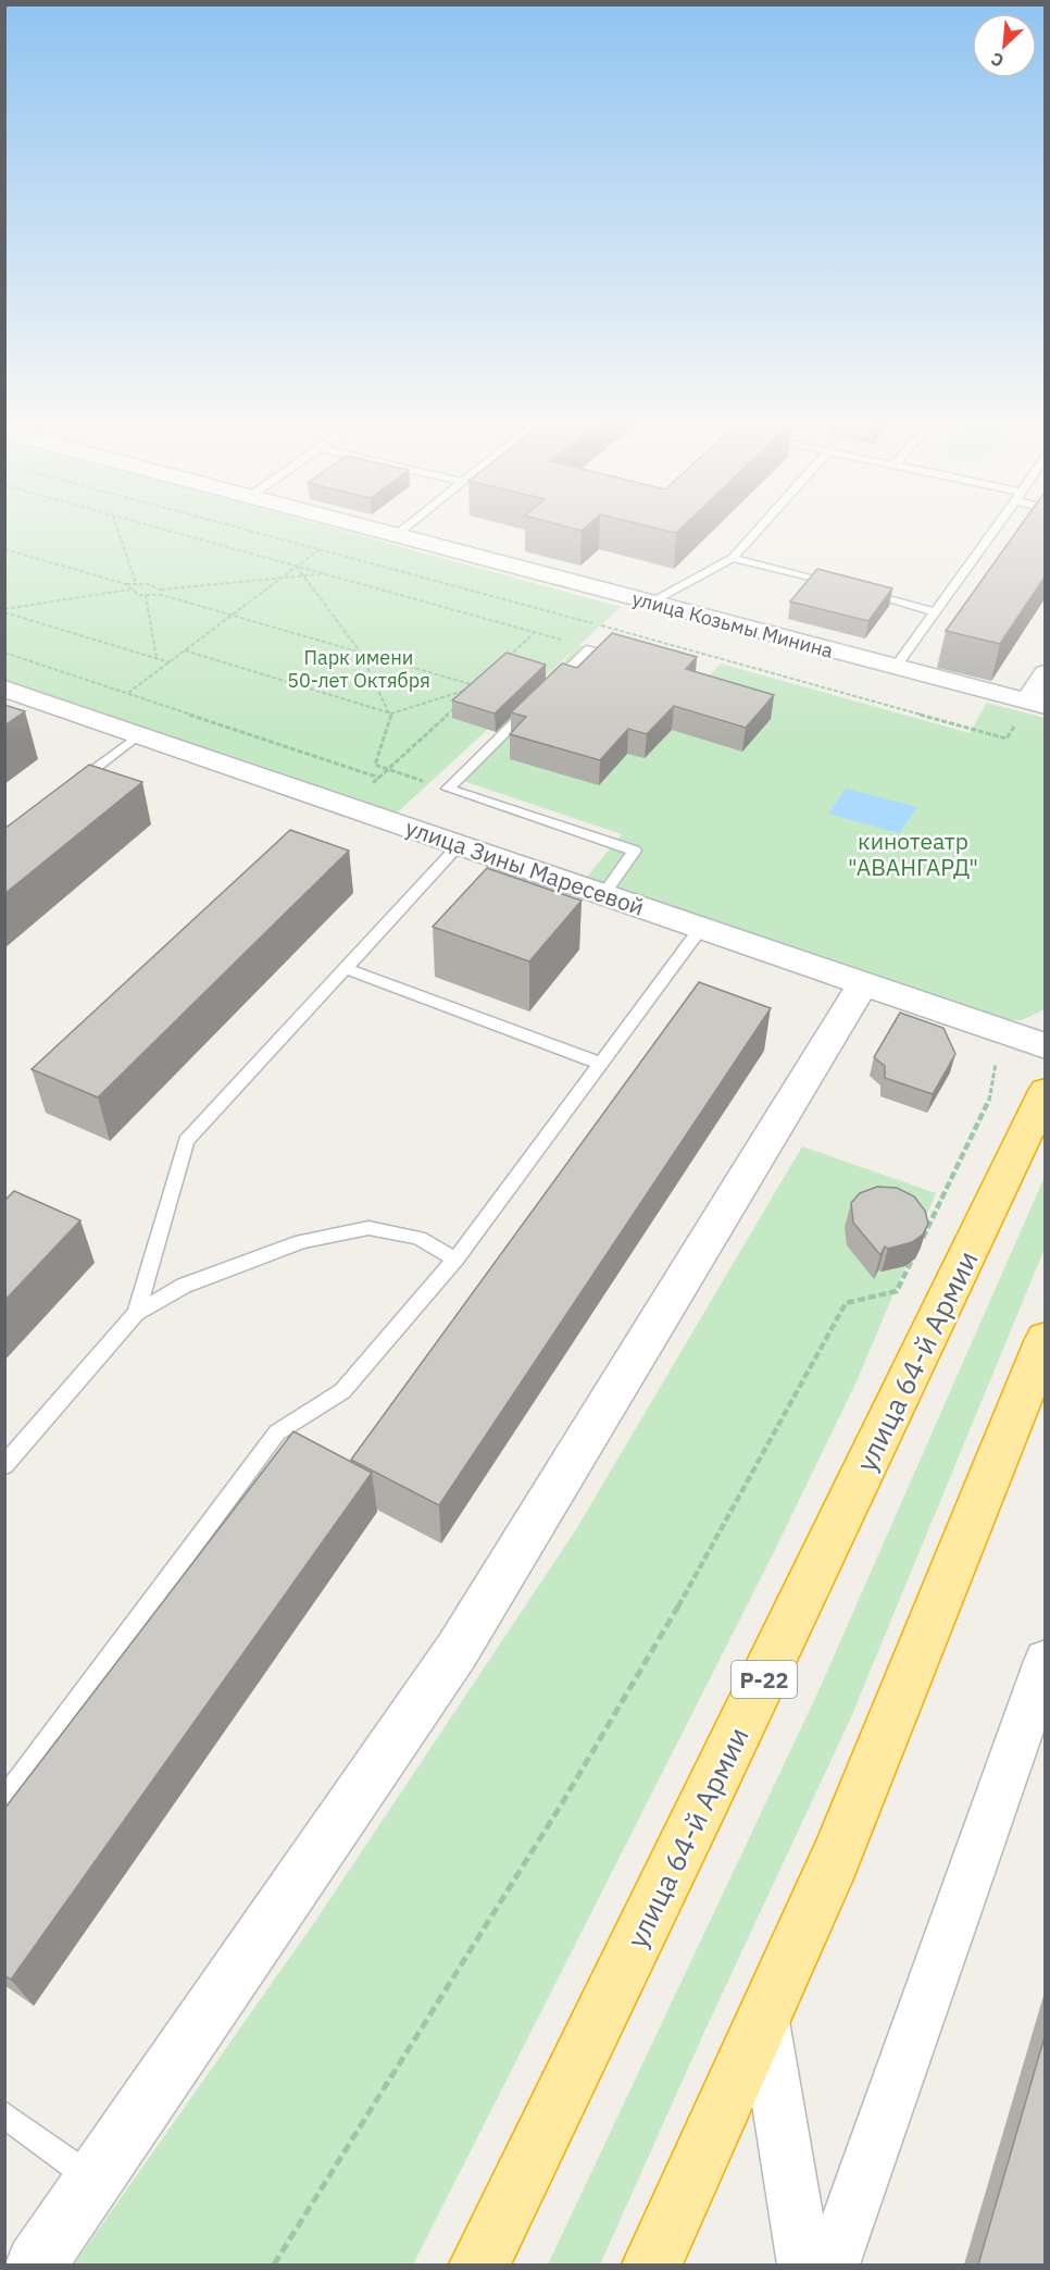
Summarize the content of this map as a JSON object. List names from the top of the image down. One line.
{"streets":{"highway":["улица 64-й Армии","Р-22"],"street":["улица Козьмы Минина","улица Зины Маресевой"]},"parks":["Парк имени 50-лет Октября","кинотеатр \"АВАНГАРД\""],"north":"bottom left"}
